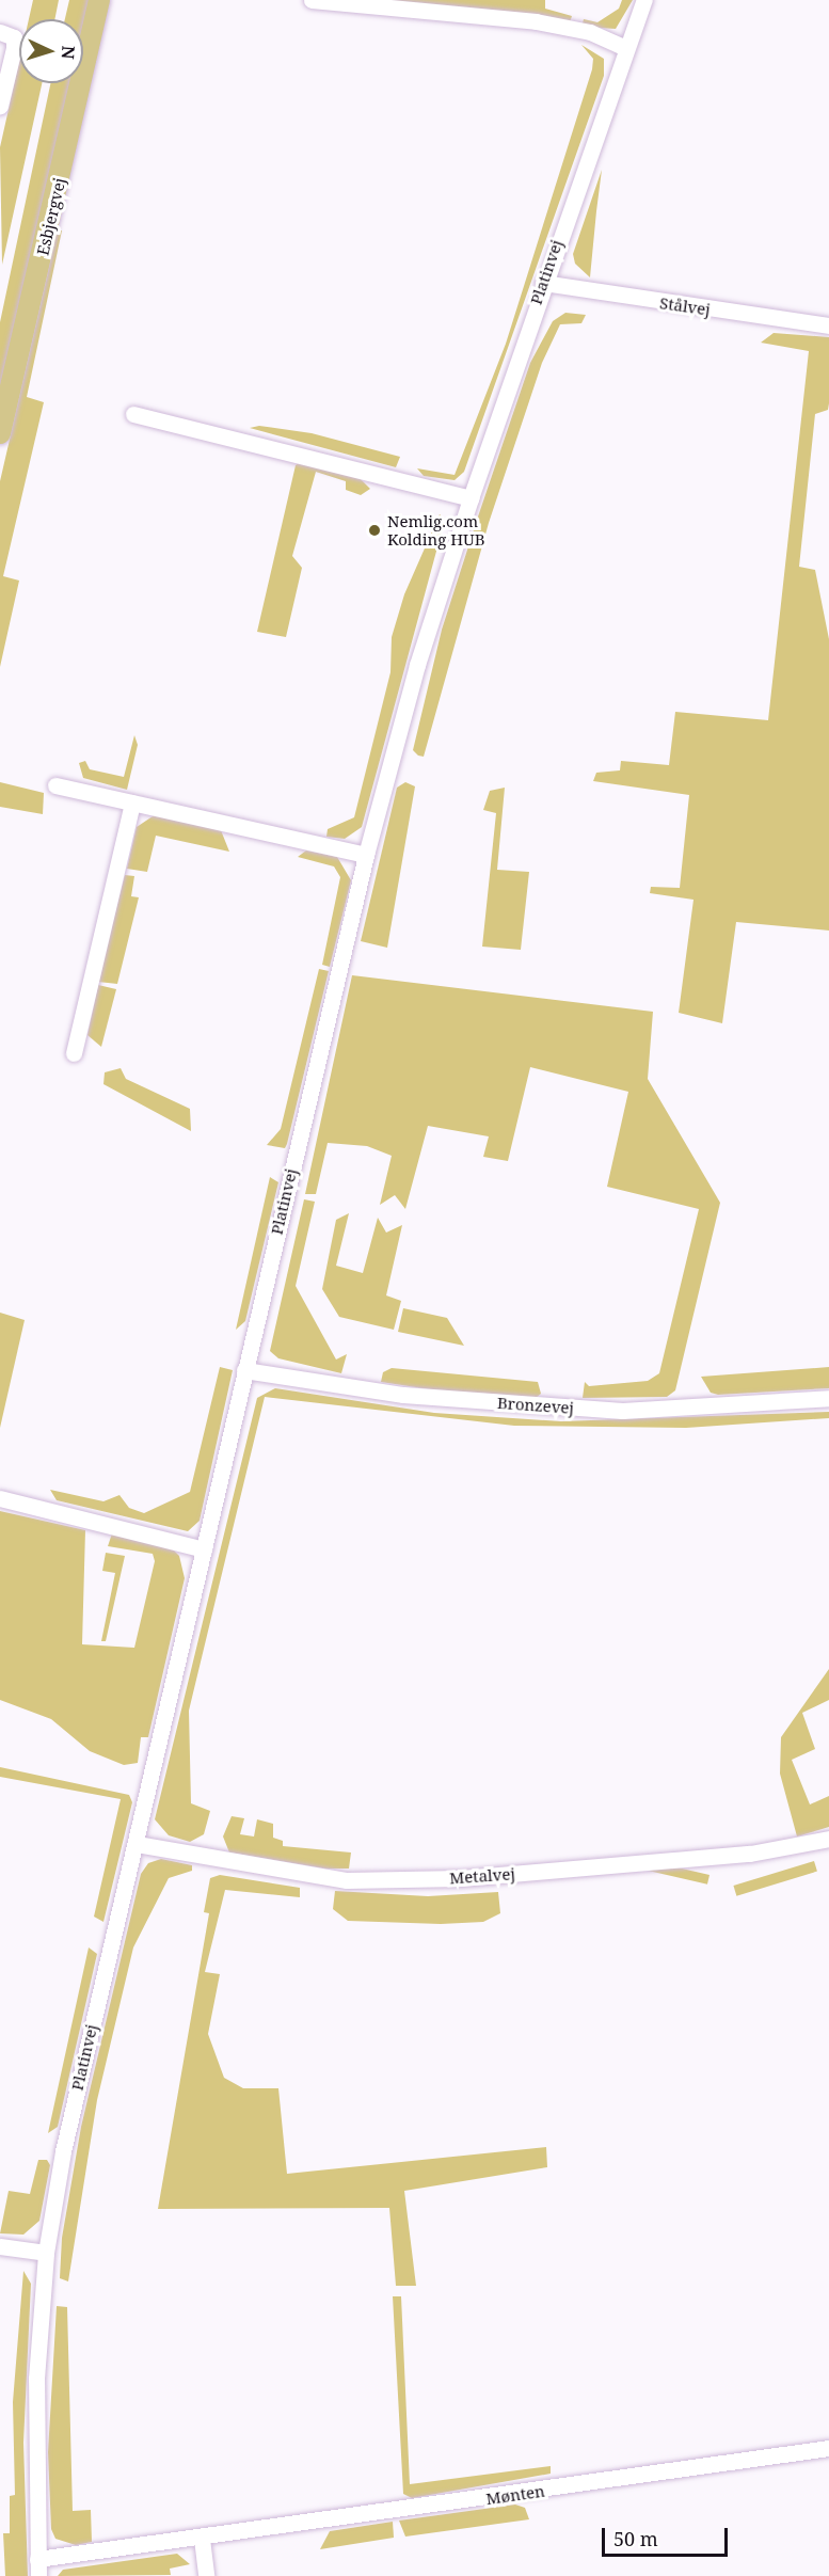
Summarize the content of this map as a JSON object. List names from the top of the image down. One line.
{"streets":{"main road":["Esbjergvej"],"street":["Platinvej","Stålvej","Bronzevej","Metalvej","Mønten"]},"crossings":[["Platinvej","Stålvej"],["Platinvej","Bronzevej"],["Platinvej","Metalvej"],["Platinvej","Mønten"]],"places":["Nemlig.com Kolding HUB"],"scale_bar":"50 m","north":"right"}
